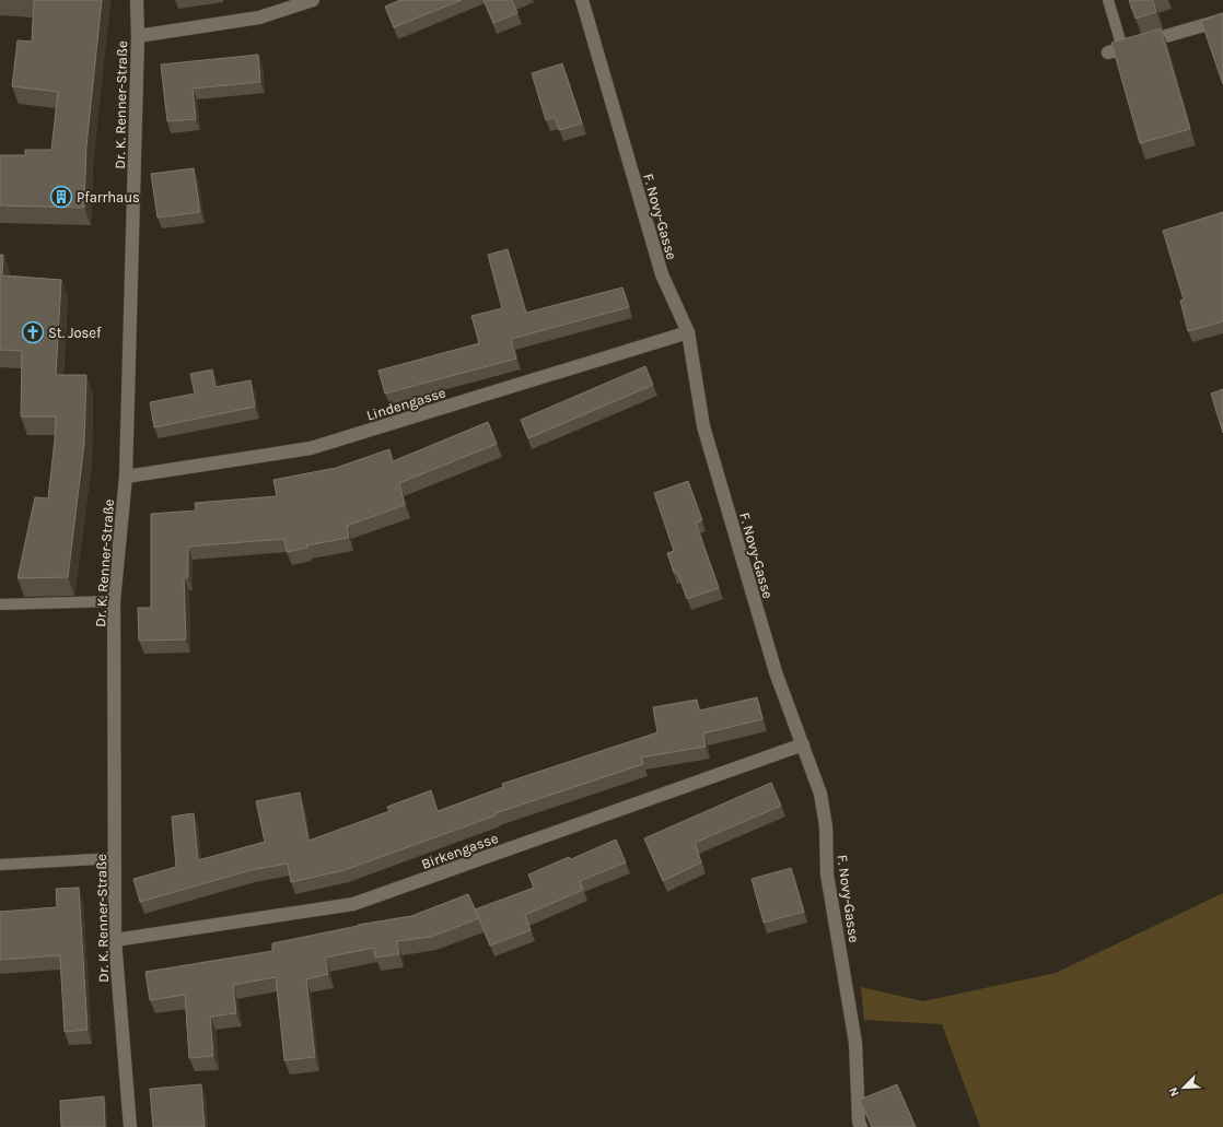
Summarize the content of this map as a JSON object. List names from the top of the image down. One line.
{"streets":{"street":["Dr. K. Renner-Straße","F. Novy-Gasse","Lindengasse","Birkengasse"]},"crossings":[["Dr. K. Renner-Straße","Lindengasse"],["Dr. K. Renner-Straße","Birkengasse"],["F. Novy-Gasse","Lindengasse"],["F. Novy-Gasse","Birkengasse"]],"places":{"building":["Pfarrhaus"],"church":["St. Josef"]},"north":"bottom left"}
